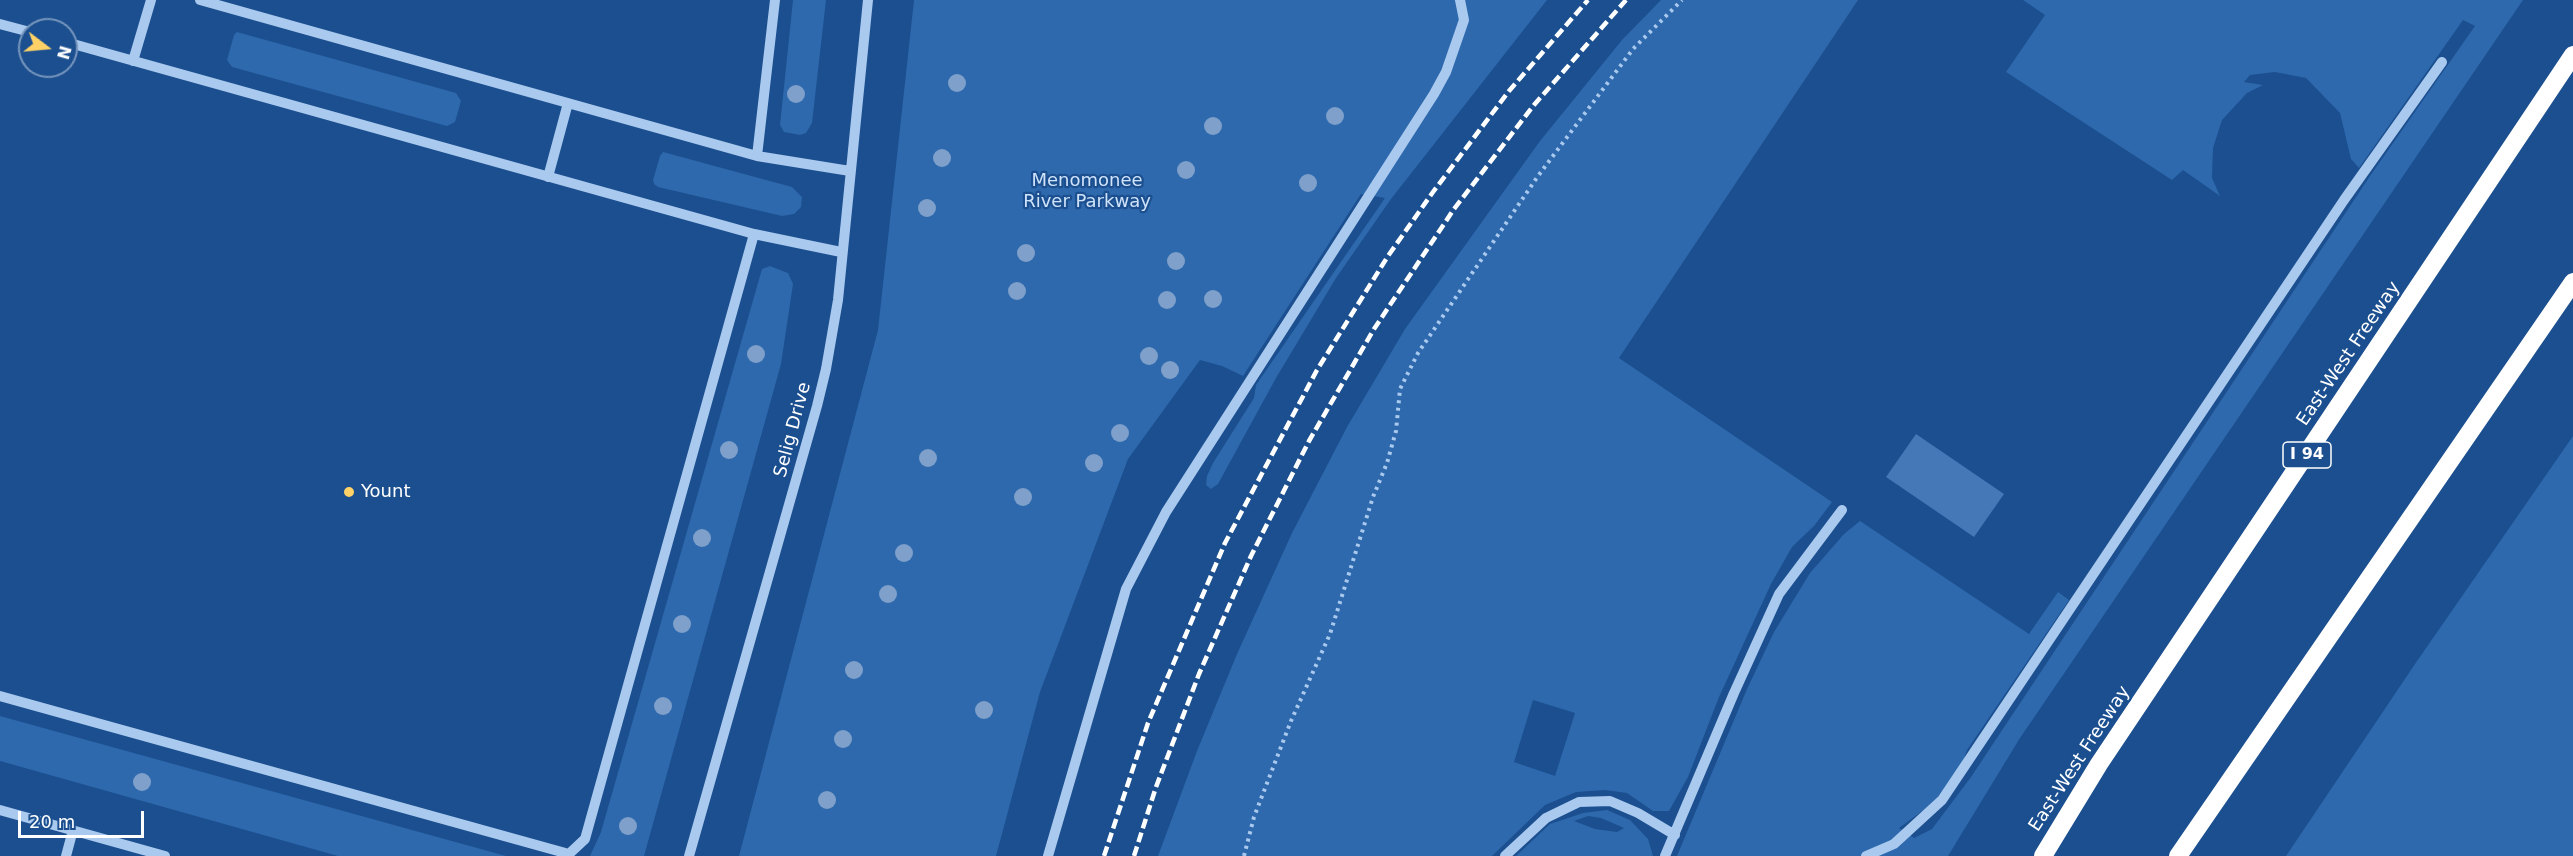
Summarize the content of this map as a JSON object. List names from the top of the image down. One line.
{"streets":{"highway":["East-West Freeway","I 94"],"street":["Selig Drive"]},"parks":["Menomonee River Parkway"],"places":["Yount"],"scale_bar":"20 m","north":"right"}
